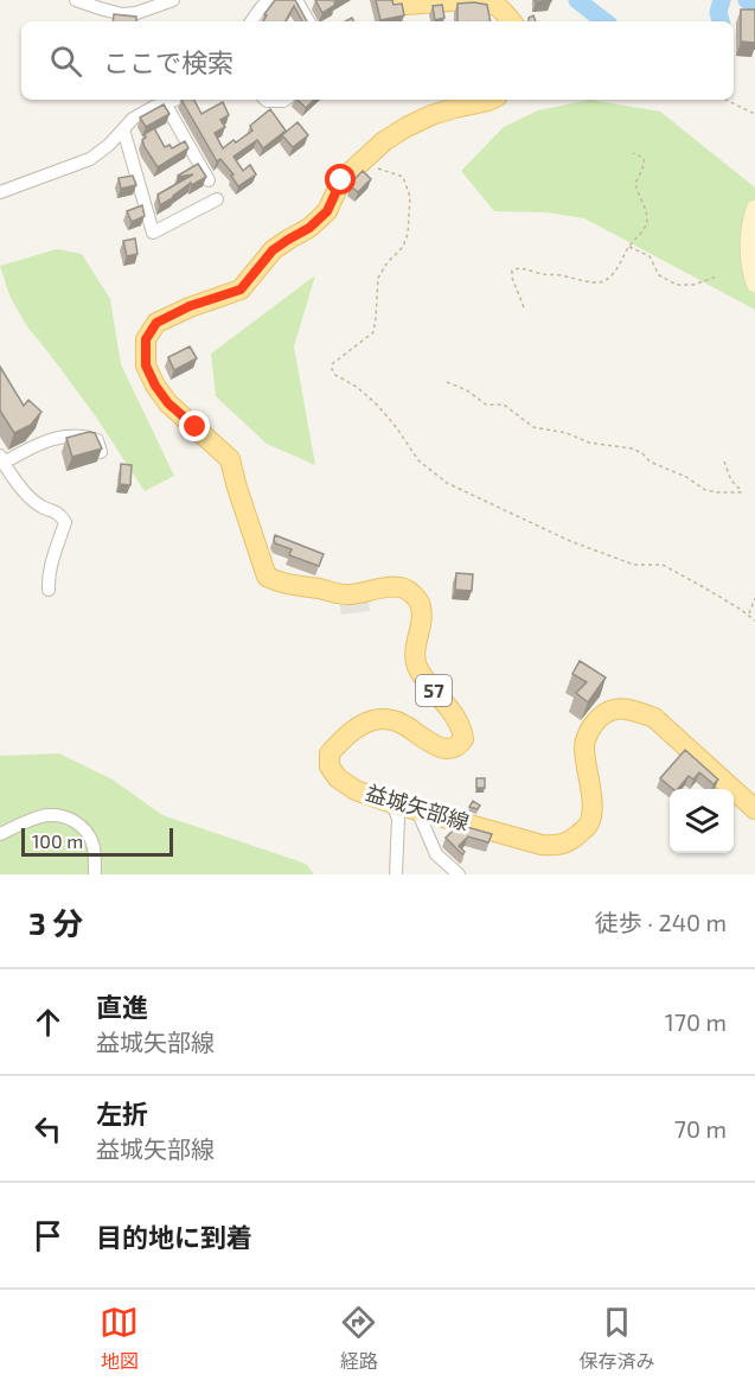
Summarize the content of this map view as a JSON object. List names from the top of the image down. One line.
{"streets":{"main road":["57","益城矢部線"]},"scale_bar":"100 m","page":{"search":"ここで検索","scale":"100 m","heading":["3 分","徒歩 · 240 m"],"list":[["直進","益城矢部線","170 m"],["左折","益城矢部線","70 m"],"目的地に到着"],"nav":["地図","経路","保存済み"]}}
